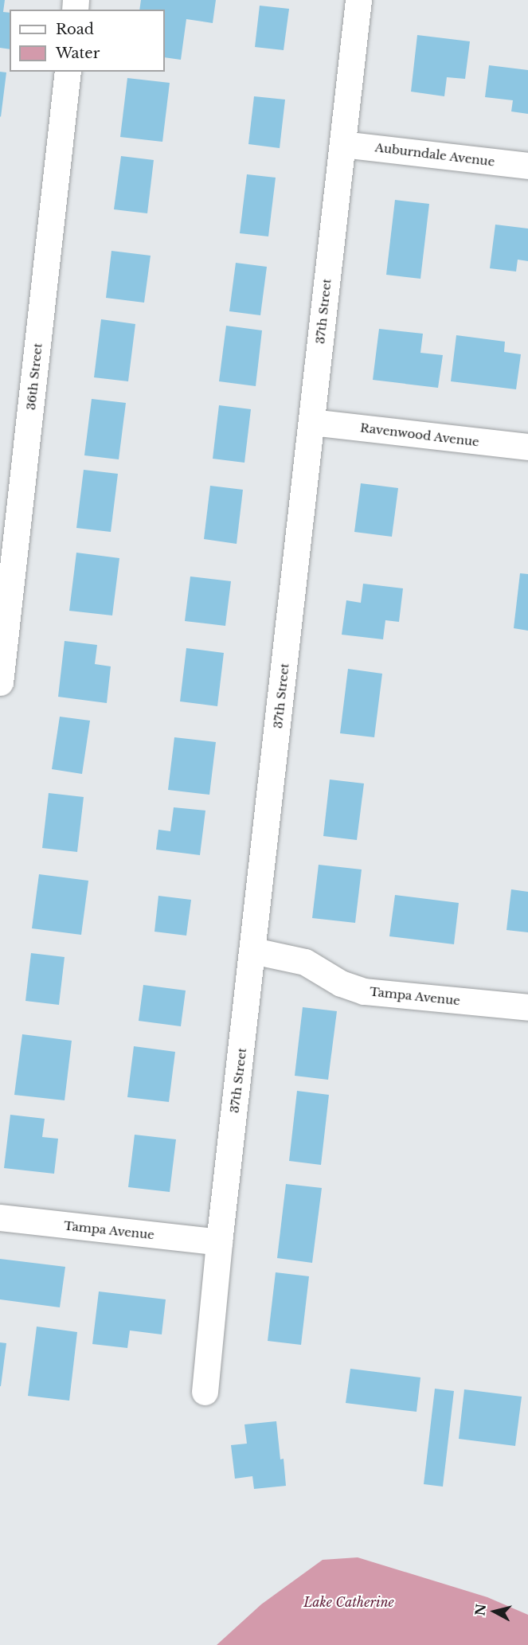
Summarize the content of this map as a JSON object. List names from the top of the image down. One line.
{"streets":{"street":["Auburndale Avenue","37th Street","36th Street","Ravenwood Avenue","Tampa Avenue"]},"crossings":[["Auburndale Avenue","37th Street"],["37th Street","Ravenwood Avenue"],["37th Street","Tampa Avenue"]],"water":["Lake Catherine"],"legend":["Road","Water"],"north":"left"}
